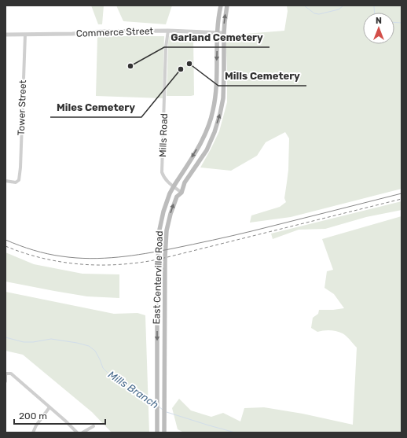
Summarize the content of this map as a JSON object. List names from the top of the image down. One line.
{"streets":{"main road":["East Centerville Road"],"street":["Commerce Street","Tower Street","Mills Road"]},"crossings":[["Commerce Street","Tower Street"],["Commerce Street","Mills Road"],["Commerce Street","East Centerville Road"],["Mills Road","East Centerville Road"]],"water":["Mills Branch"],"places":["Mills Cemetery","Garland Cemetery","Miles Cemetery"],"scale_bar":"200 m","north":"top"}
